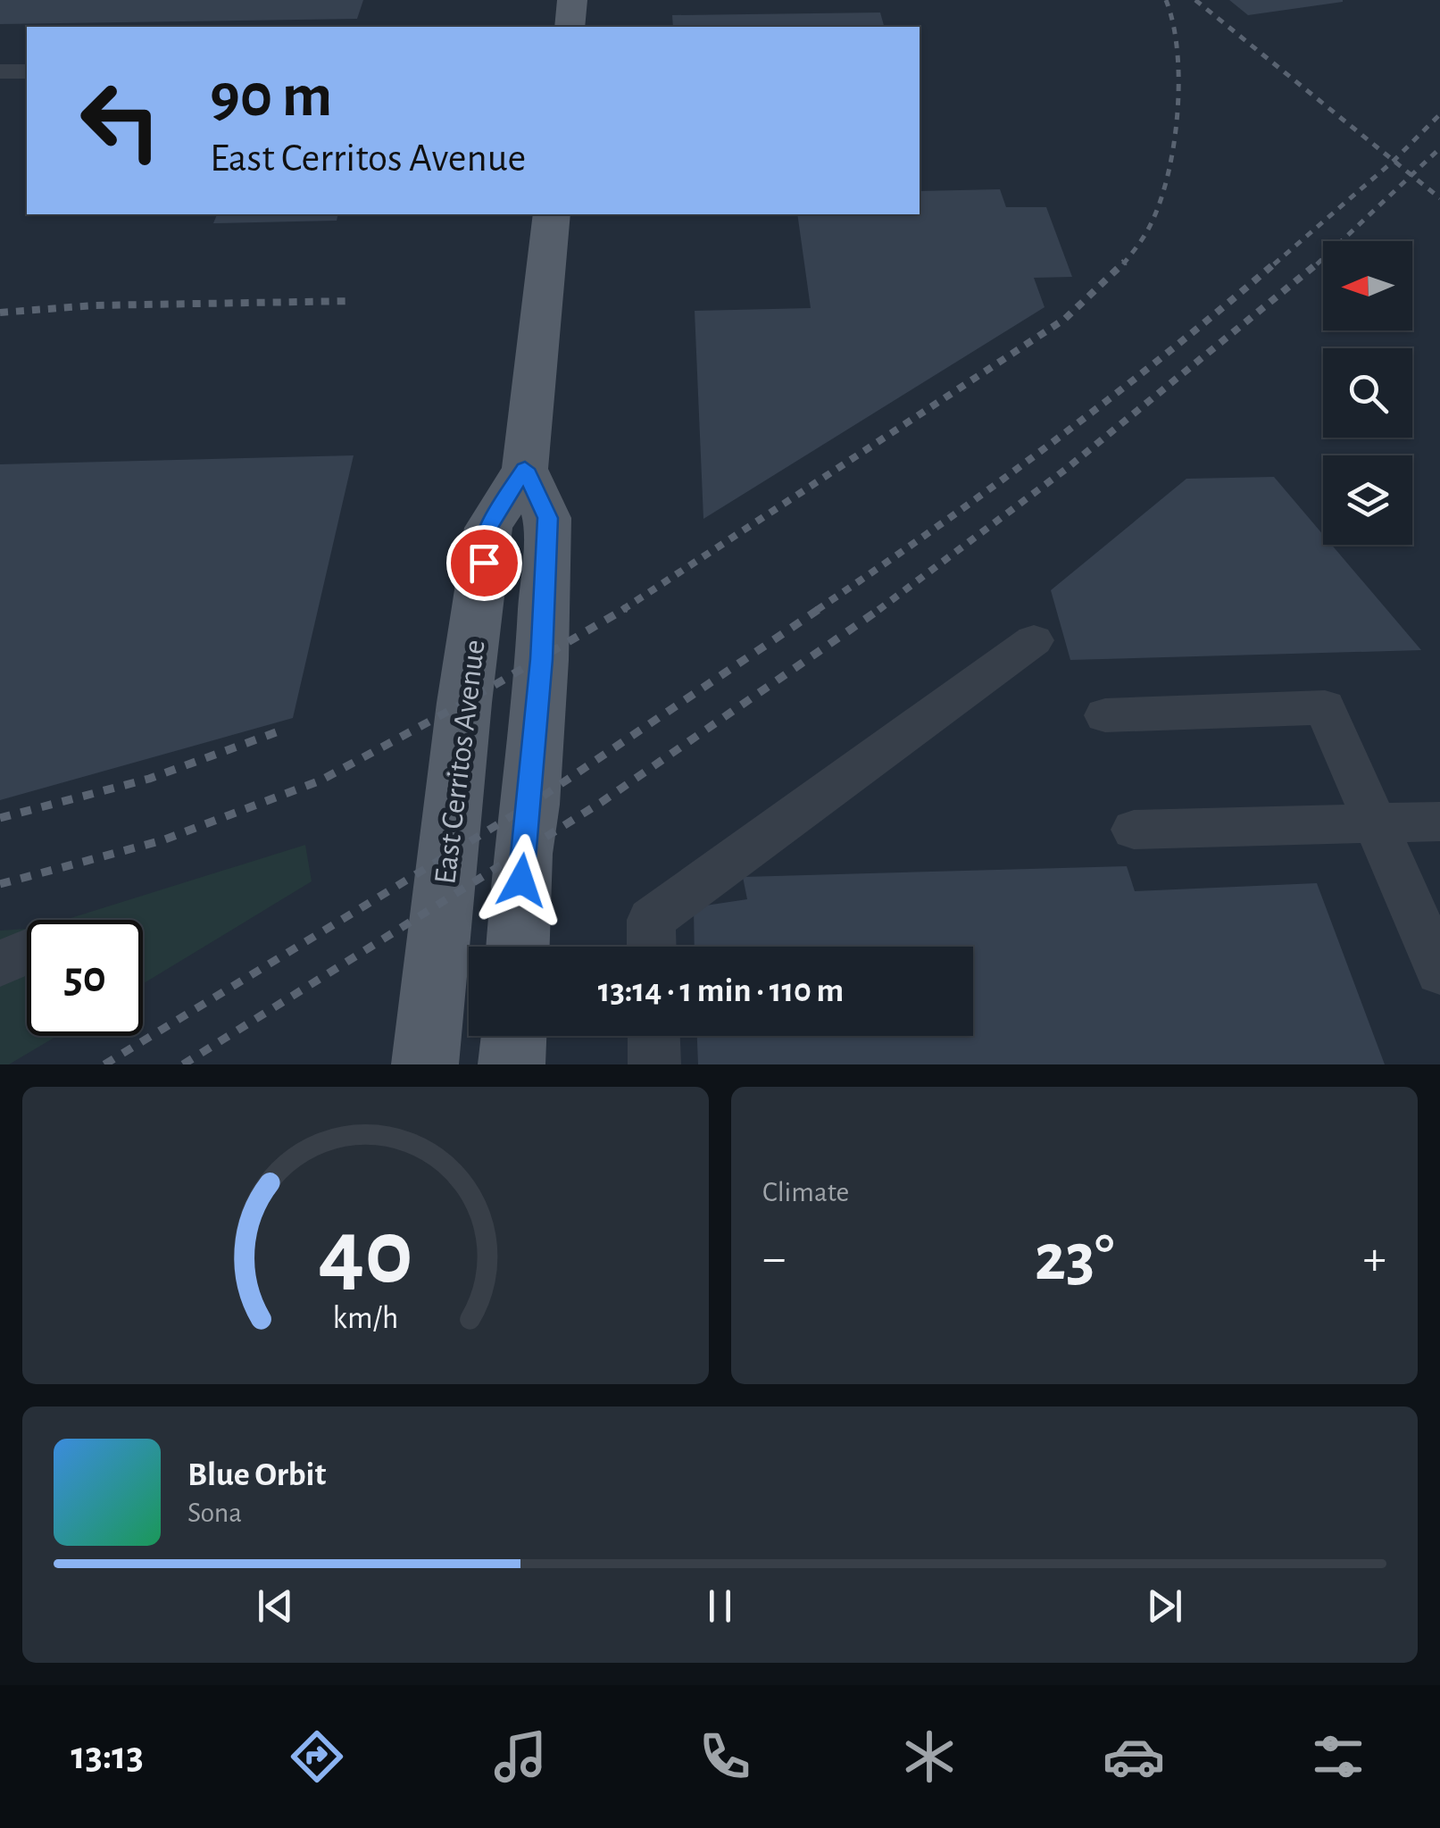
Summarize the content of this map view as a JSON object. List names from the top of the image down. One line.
{"streets":{"main road":["East Cerritos Avenue"]},"north":"left","page":{"turn":["90 m","East Cerritos Avenue"],"limit":"50","trip":"13:14 · 1 min · 110 m","tile":"Climate","heat":["−","23°","+"],"song":["Blue Orbit","Sona"],"tabs":"13:13","gauge":["40","km/h"]}}
